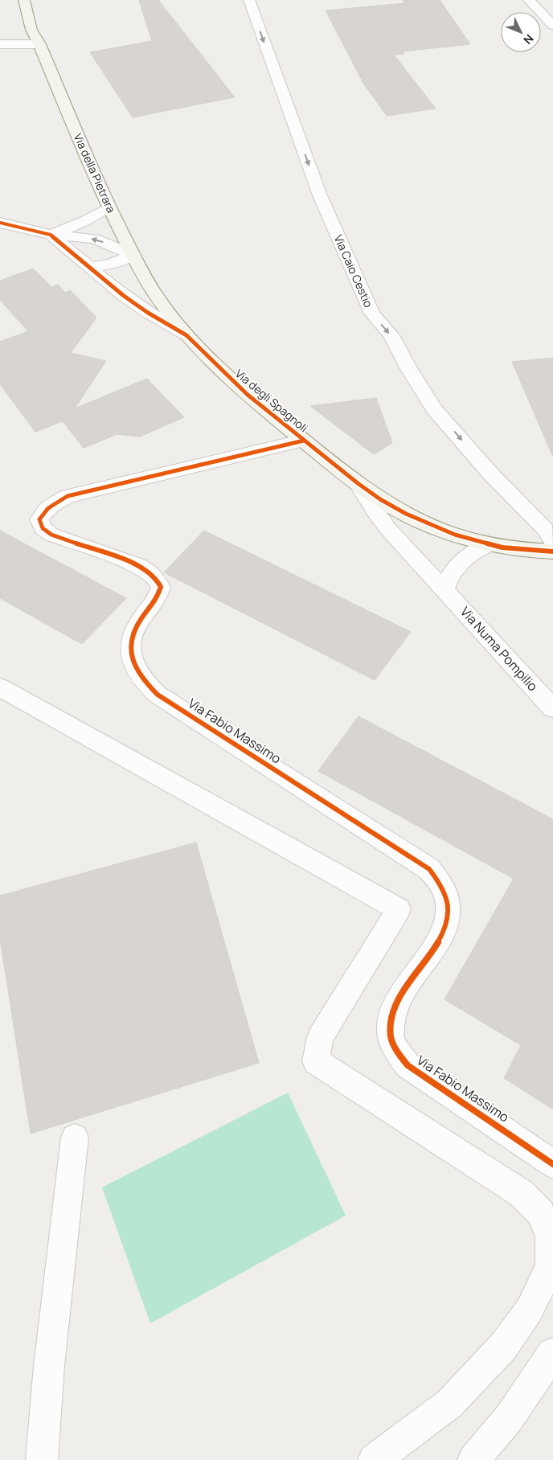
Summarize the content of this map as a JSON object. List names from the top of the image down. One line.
{"streets":{"street":["Via della Pietrara","Via Caio Cestio","Via degli Spagnoli","Via Numa Pompilio","Via Fabio Massimo"]},"crossings":[["Via della Pietrara","Via degli Spagnoli"],["Via degli Spagnoli","Via Numa Pompilio"],["Via degli Spagnoli","Via Fabio Massimo"]],"one_way":["Via Caio Cestio"],"north":"bottom right"}
